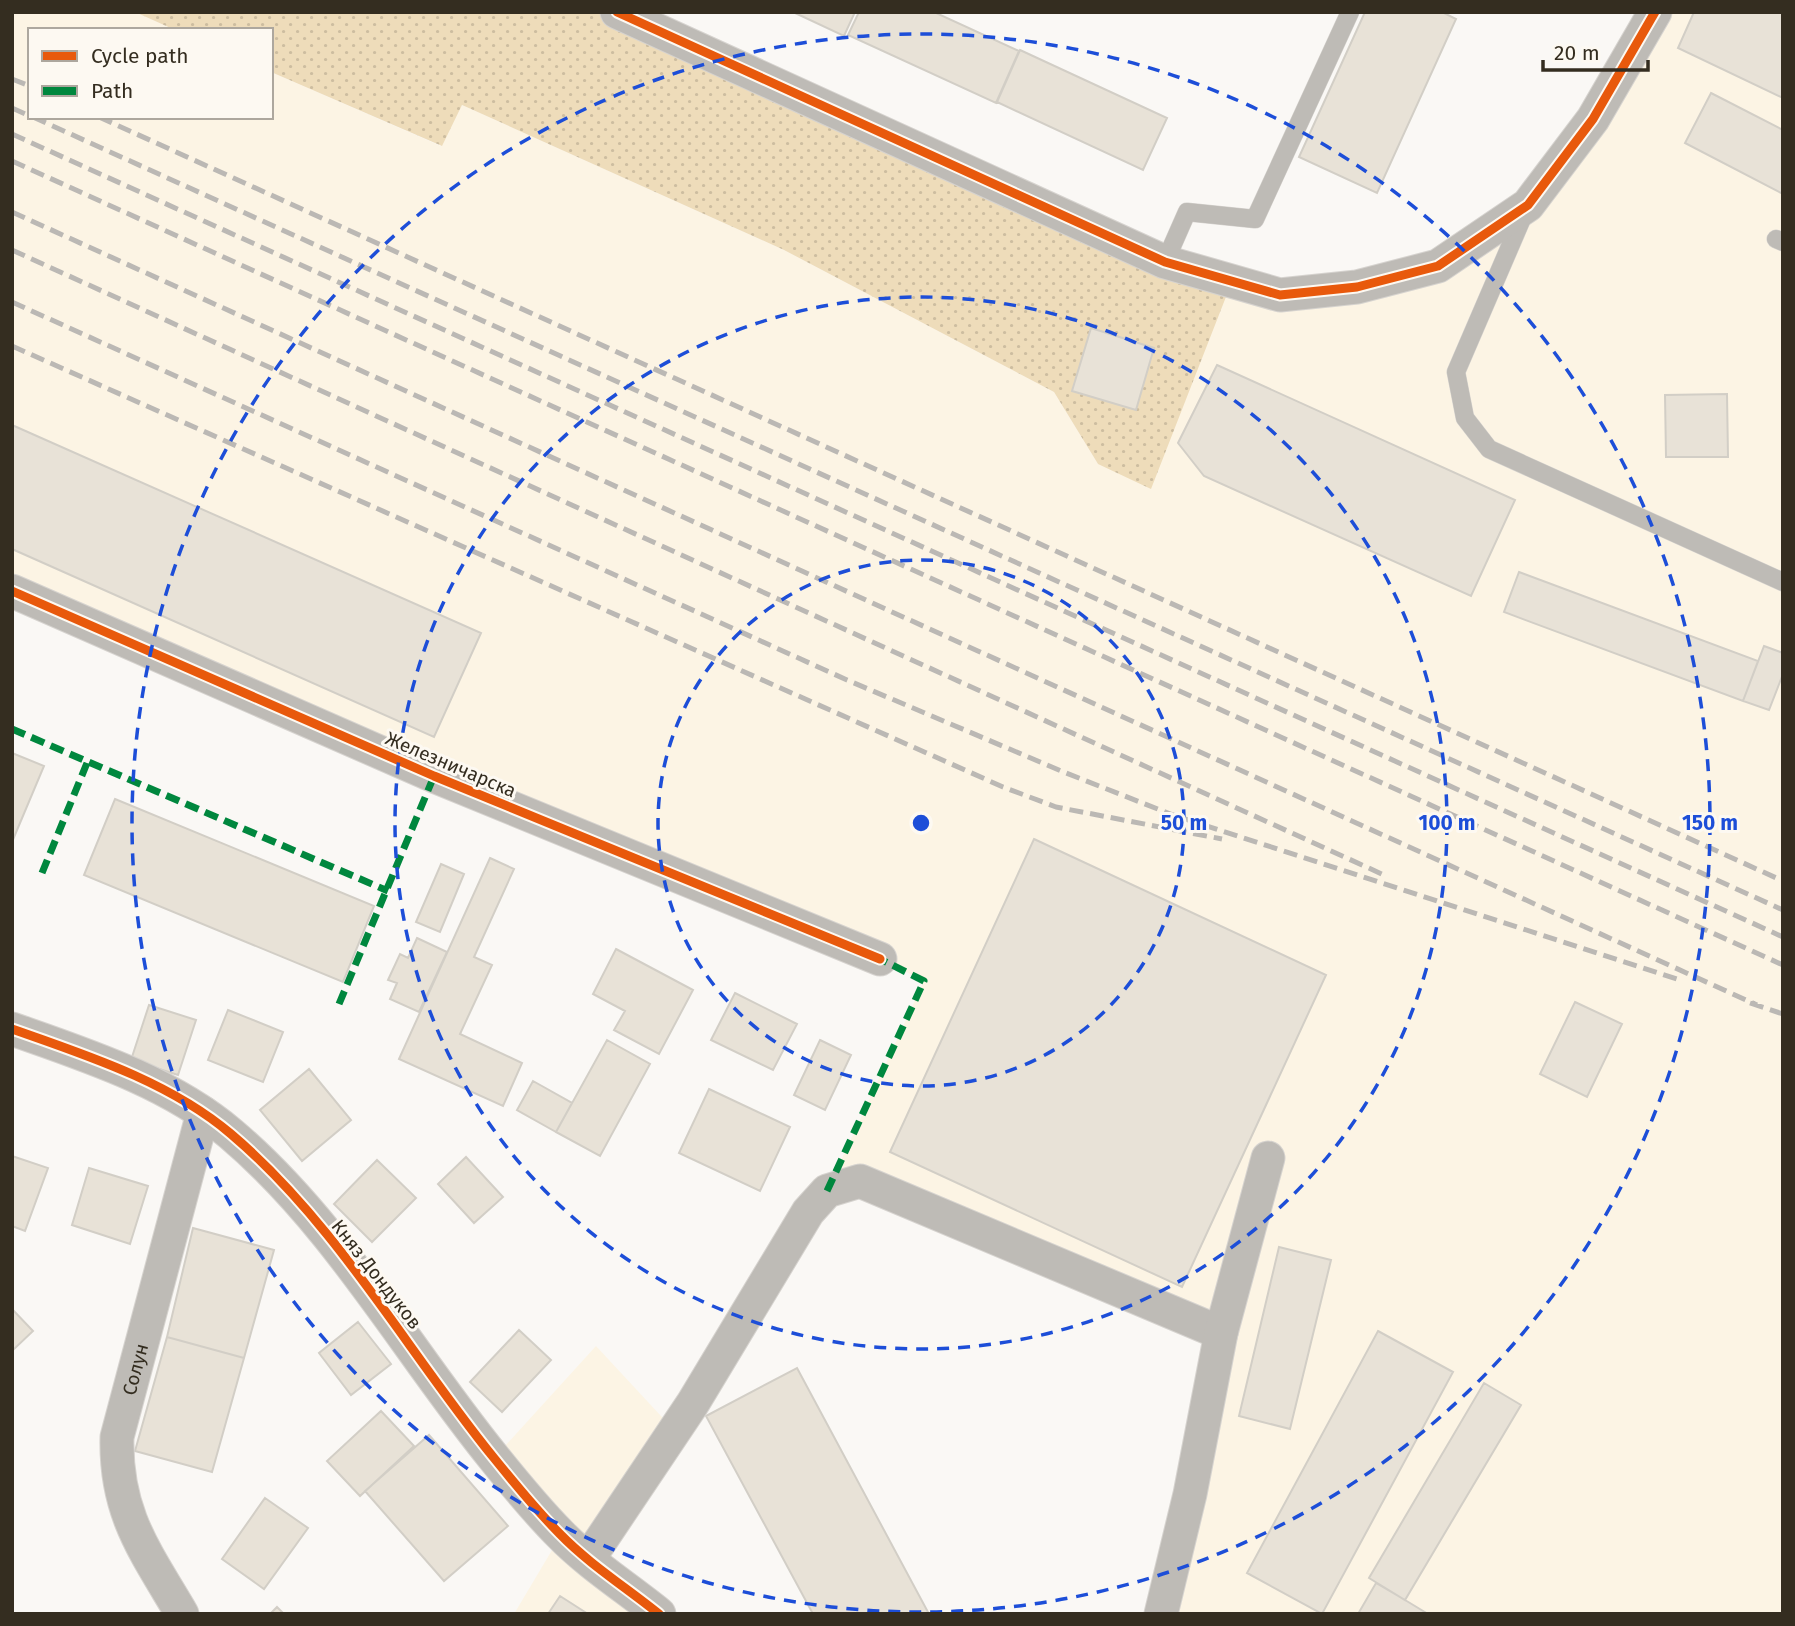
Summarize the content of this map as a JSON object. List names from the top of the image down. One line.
{"streets":{"street":["Железничарска","Княз Дондуков","Солун"]},"crossings":[["Княз Дондуков","Солун"]],"legend":["Cycle path","Path"],"scale_bar":"20 m","rings":["50 m","100 m","150 m"]}
